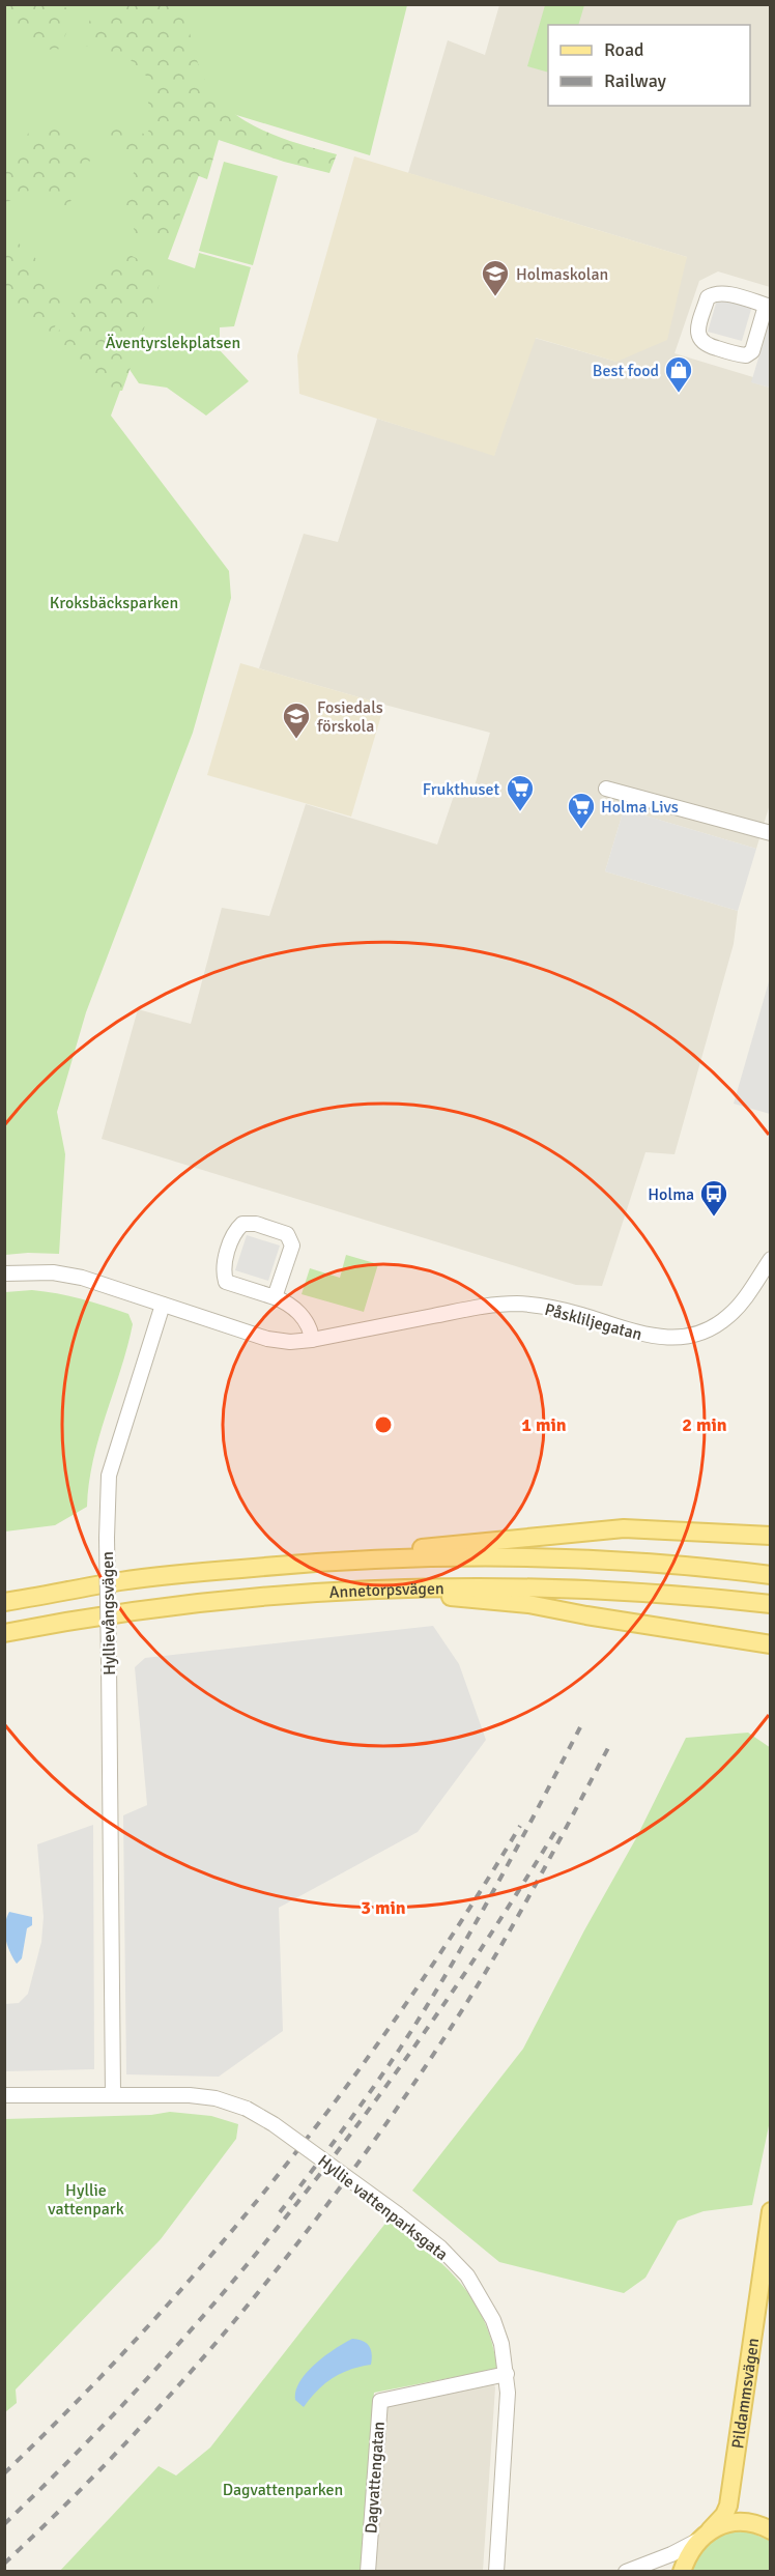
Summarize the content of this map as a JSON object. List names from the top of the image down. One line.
{"streets":{"main road":["Annetorpsvägen","Pildammsvägen"],"street":["Påskliljegatan","Hyllievångsvägen","Hyllie vattenparksgata","Dagvattengatan"]},"crossings":[["Påskliljegatan","Hyllievångsvägen"],["Hyllievångsvägen","Hyllie vattenparksgata"],["Hyllie vattenparksgata","Dagvattengatan"]],"parks":["Äventyrslekplatsen","Kroksbäcksparken","Hyllie vattenpark","Dagvattenparken"],"places":{"school or university":["Holmaskolan","Fosiedals förskola"],"shop":["Best food"],"supermarket":["Frukthuset","Holma Livs"],"bus stop":["Holma"]},"legend":["Road","Railway"],"rings":["1 min","2 min","3 min"]}
